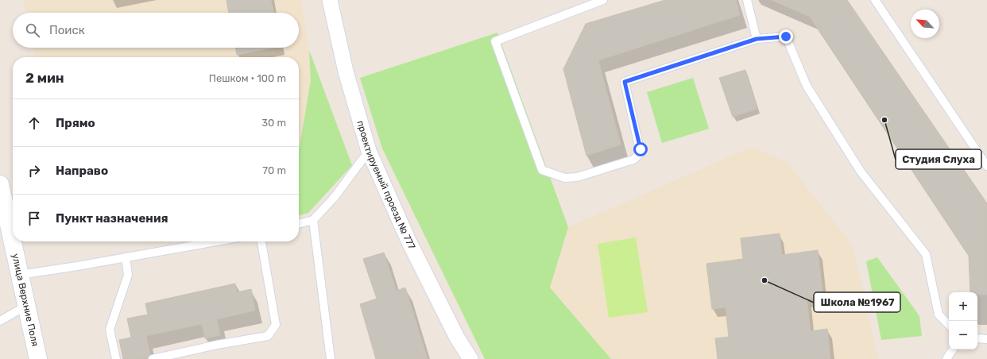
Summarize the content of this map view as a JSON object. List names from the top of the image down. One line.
{"streets":{"main road":["улица Верхние Поля"],"street":["проектируемый проезд № 777"]},"places":["Студия Слуха","Школа №1967"],"north":"top left","page":{"search":"Поиск","heading":["2 мин","Пешком · 100 m"],"list":[["Прямо","30 m"],["Направо","70 m"],"Пункт назначения"],"map_buttons":["+","−"]}}
